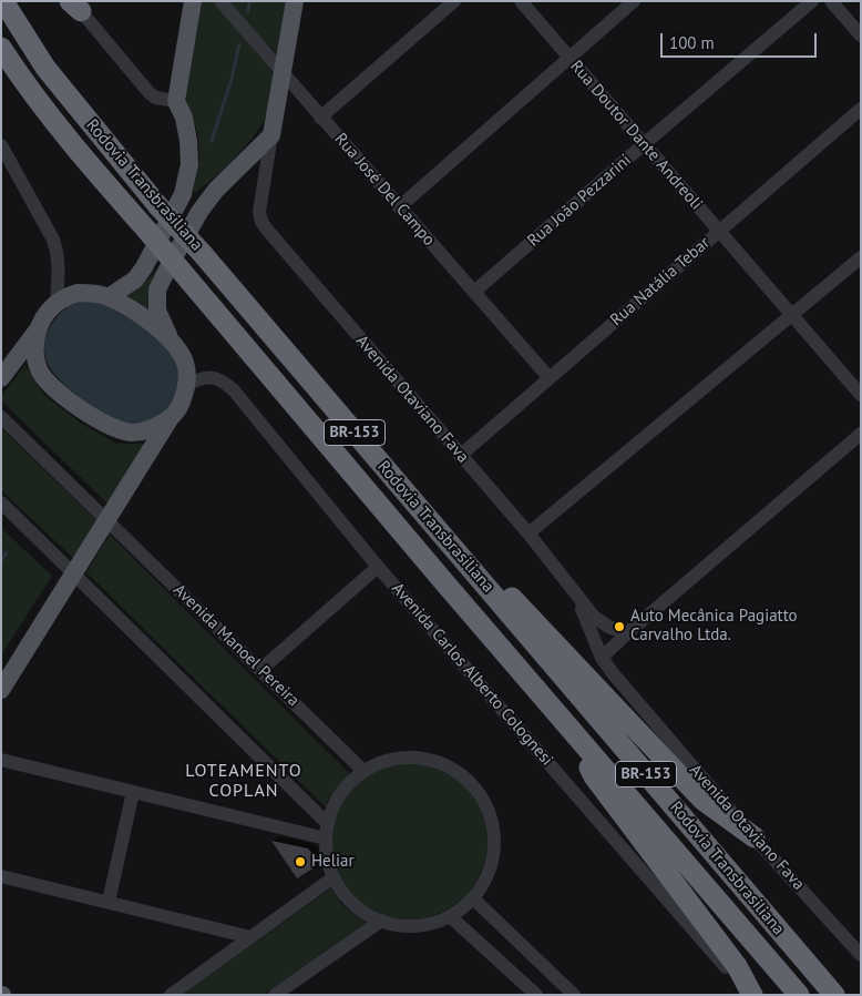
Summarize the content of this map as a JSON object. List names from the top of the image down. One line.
{"streets":{"highway":["Rodovia Transbrasiliana","BR-153"],"street":["Rua Doutor Dante Andreoli","Rua José Del Campo","Rua João Pezzarini","Rua Natália Tebar","Avenida Otaviano Fava","Avenida Manoel Pereira","Avenida Carlos Alberto Colognesi"]},"crossings":[["Rua Doutor Dante Andreoli","Rua João Pezzarini"],["Rua Doutor Dante Andreoli","Rua Natália Tebar"],["Rua José Del Campo","Rua João Pezzarini"],["Rua José Del Campo","Rua Natália Tebar"],["Rua Natália Tebar","Avenida Otaviano Fava"]],"districts":["LOTEAMENTO COPLAN"],"places":["Auto Mecânica Pagiatto Carvalho Ltda.","Heliar"],"scale_bar":"100 m"}
